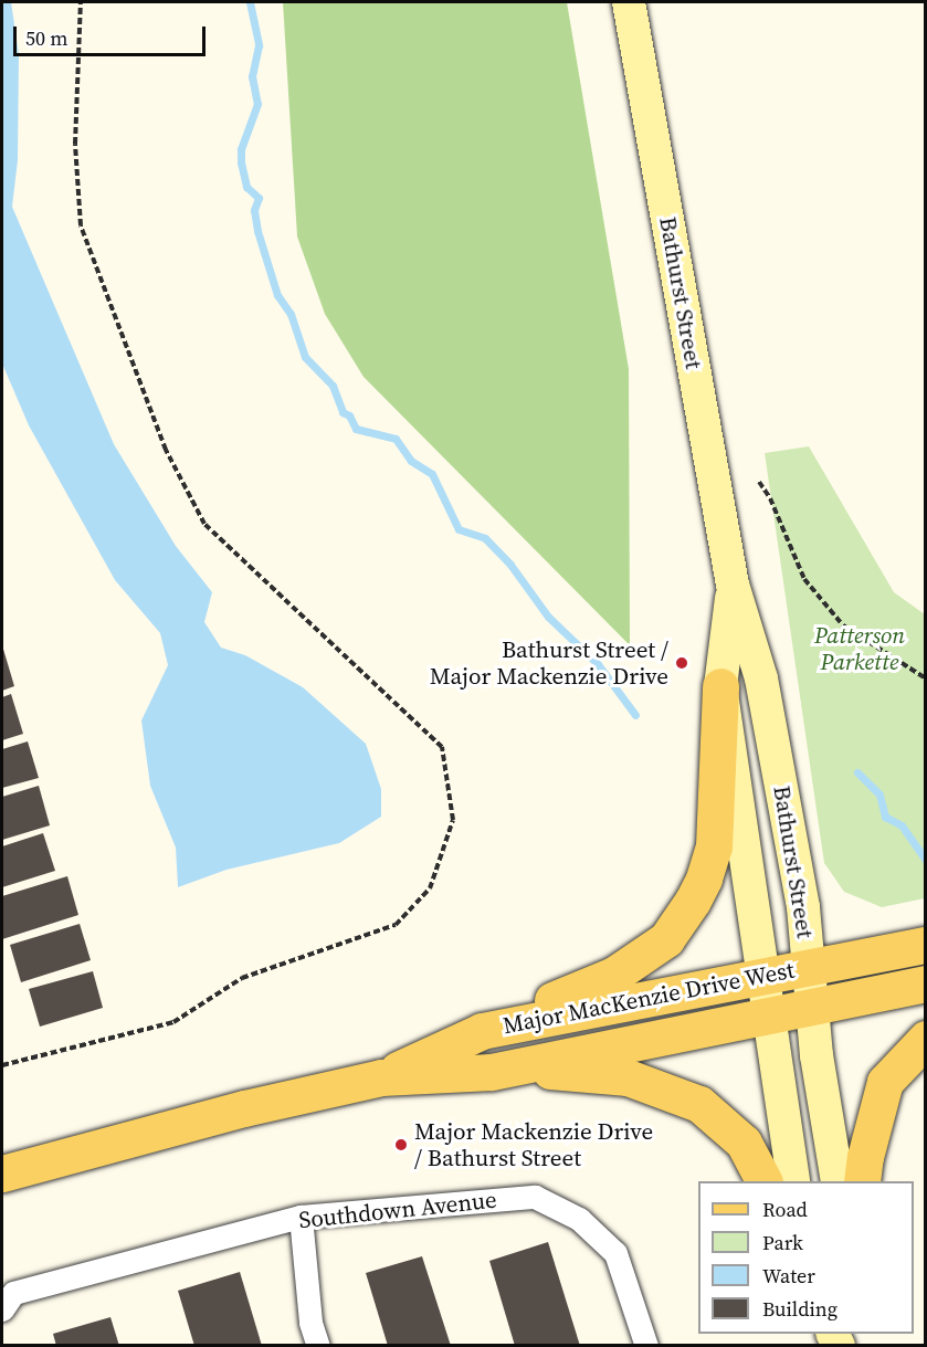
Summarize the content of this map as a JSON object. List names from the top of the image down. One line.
{"streets":{"main road":["Bathurst Street","Major MacKenzie Drive West"],"street":["Southdown Avenue"]},"crossings":[["Bathurst Street","Major MacKenzie Drive West"]],"parks":["Patterson Parkette"],"places":["Bathurst Street / Major Mackenzie Drive","Major Mackenzie Drive / Bathurst Street"],"legend":["Road","Park","Water","Building"],"scale_bar":"50 m"}
